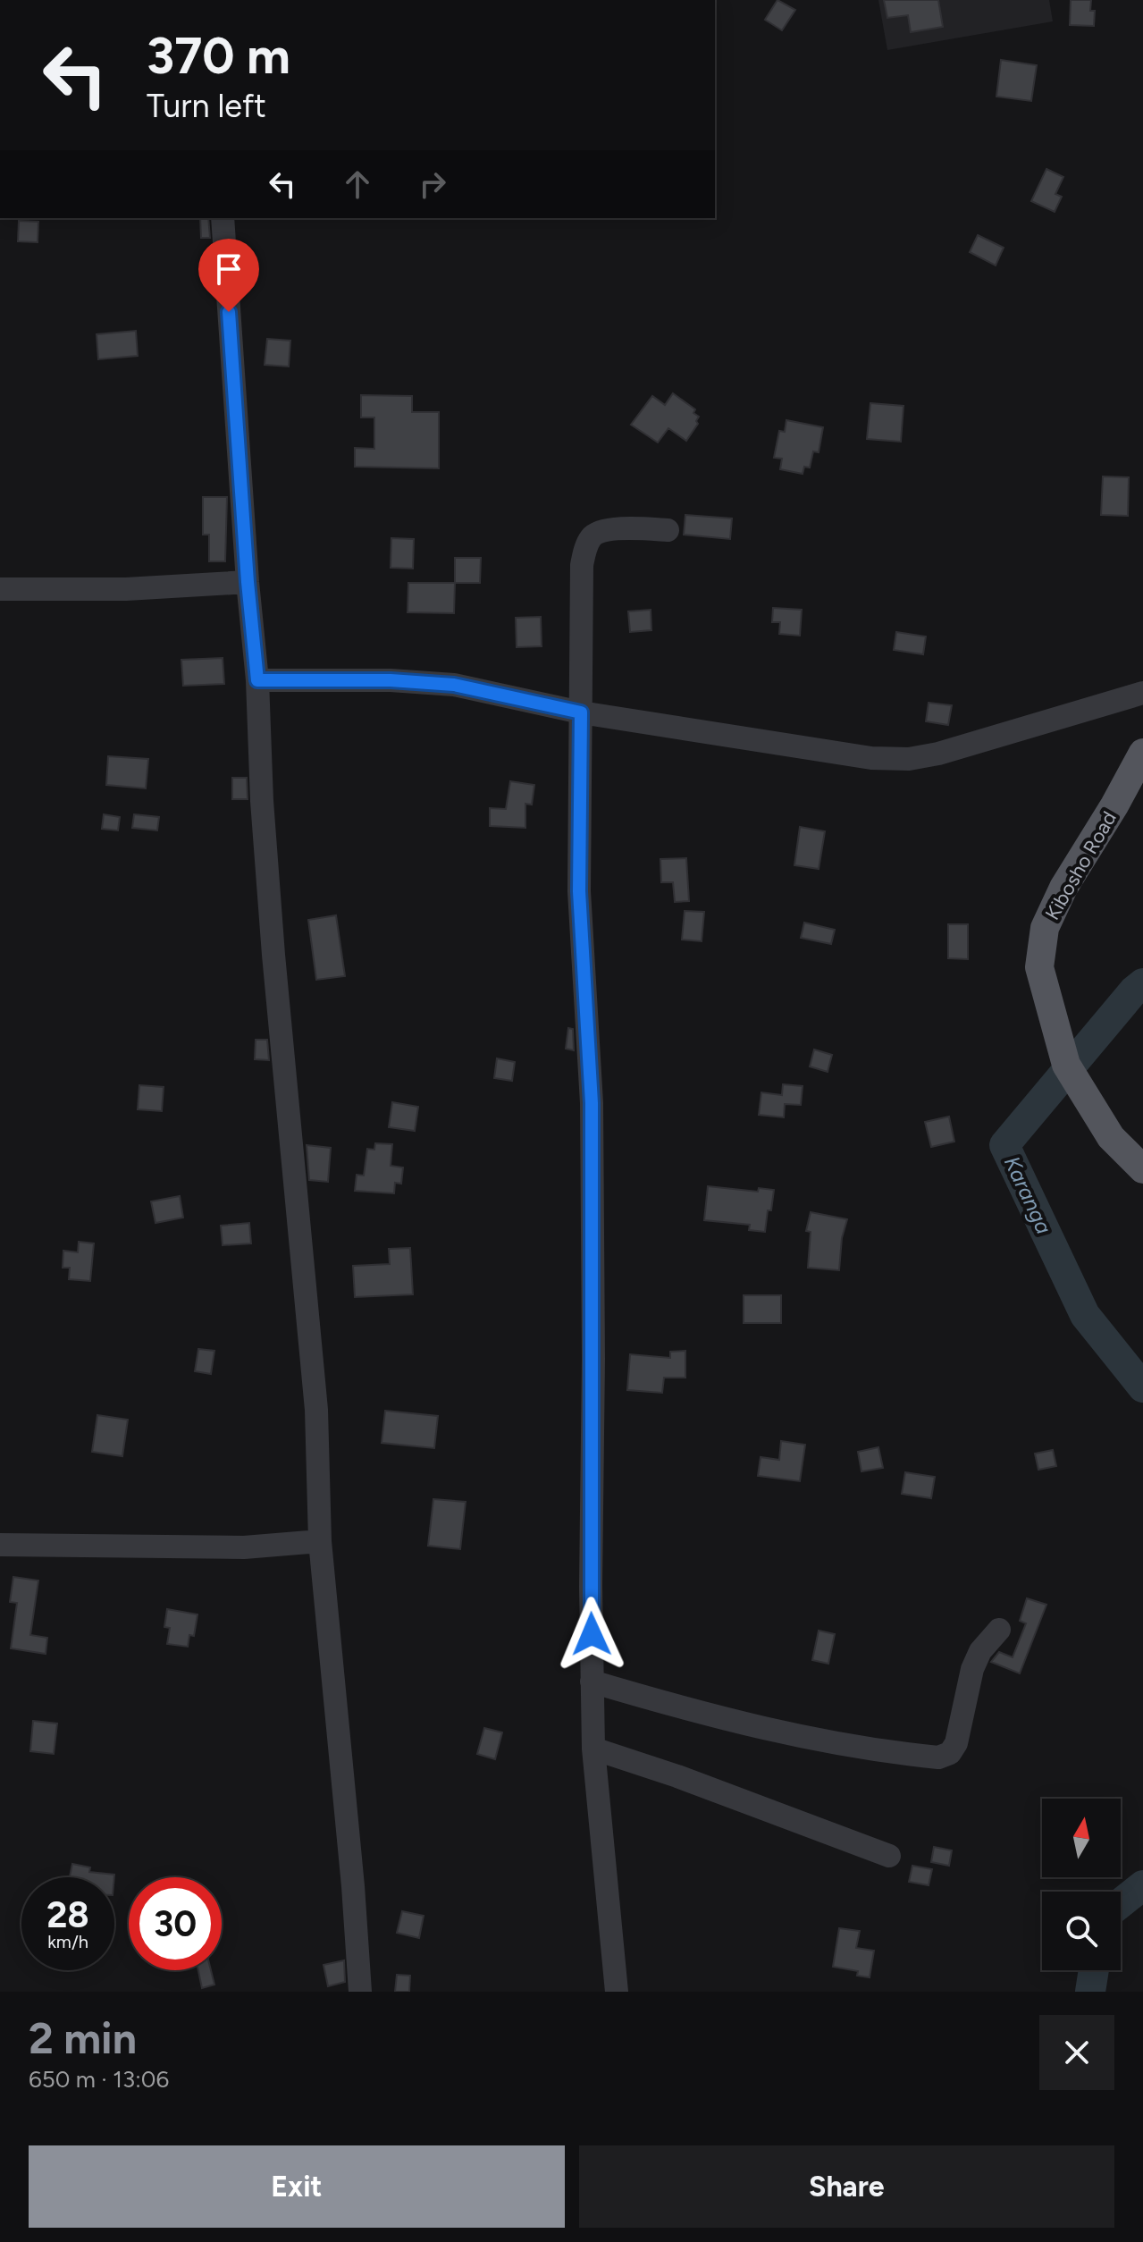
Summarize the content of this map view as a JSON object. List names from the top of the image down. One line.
{"streets":{"main road":["Kibosho Road"]},"water":["Karanga"],"north":"top","page":{"turn":["370 m","Turn left"],"speed":"28 km/h","limit":"30","heading":["2 min","650 m · 13:06"],"buttons":["Exit","Share"]}}
